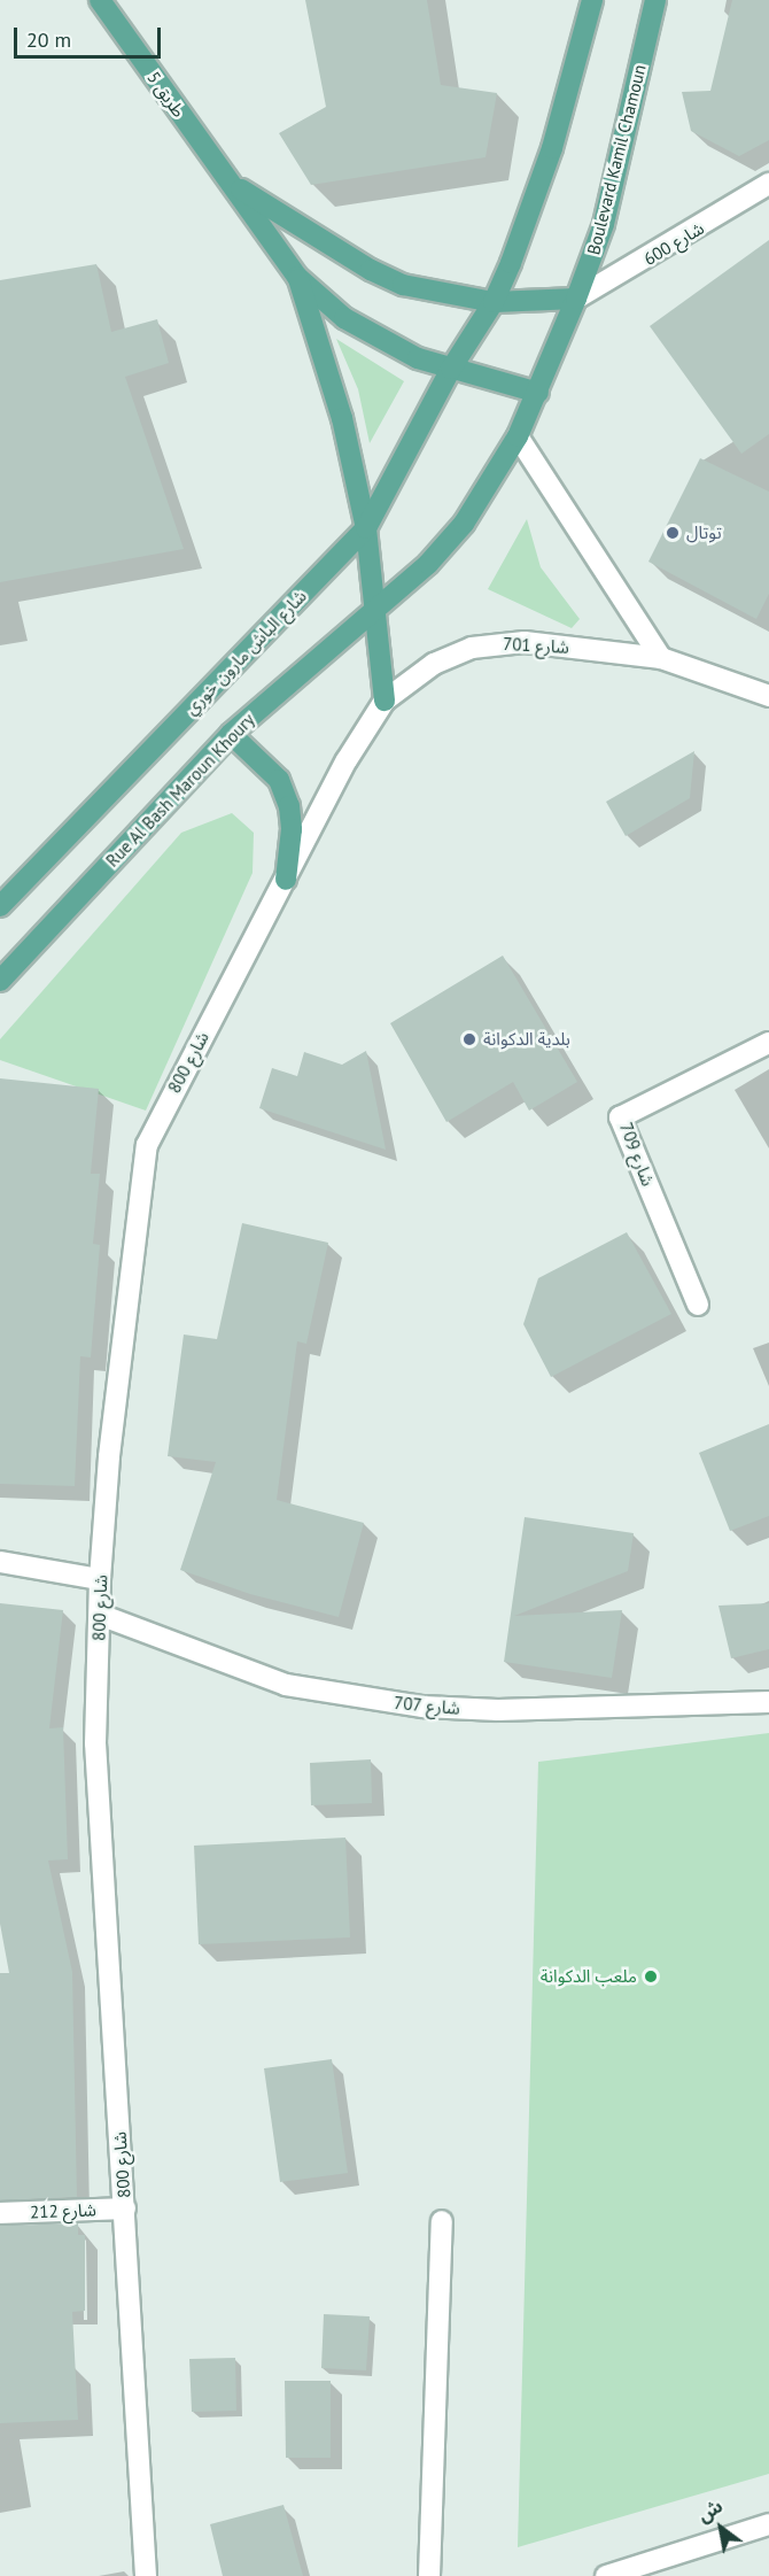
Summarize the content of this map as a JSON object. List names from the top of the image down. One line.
{"streets":{"main road":["طريق 5","Boulevard Kamil Chamoun","شارع الباش مارون خوري","Rue Al Bash Maroun Khoury"],"street":["شارع 600","شارع 701","800 شارع","شارع 709","شارع 707","شارع 212"]},"crossings":[["Boulevard Kamil Chamoun","شارع 600"],["Boulevard Kamil Chamoun","Rue Al Bash Maroun Khoury"],["شارع 701","800 شارع"],["800 شارع","شارع 707"],["800 شارع","شارع 212"]],"places":["توتال","بلدية الدكوانة","ملعب الدكوانة"],"scale_bar":"20 m","north":"top left"}
